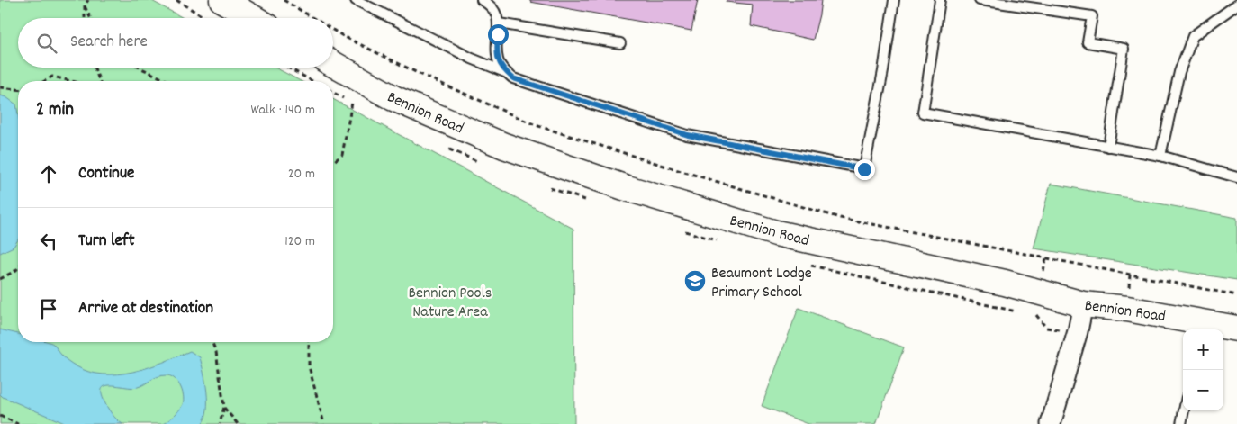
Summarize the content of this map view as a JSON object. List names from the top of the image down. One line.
{"streets":{"street":["Bennion Road"]},"parks":["Bennion Pools Nature Area"],"places":{"school or university":["Beaumont Lodge Primary School"]},"page":{"search":"Search here","heading":["2 min","Walk · 140 m"],"list":[["Continue","20 m"],["Turn left","120 m"],"Arrive at destination"],"map_buttons":["+","−"]}}
